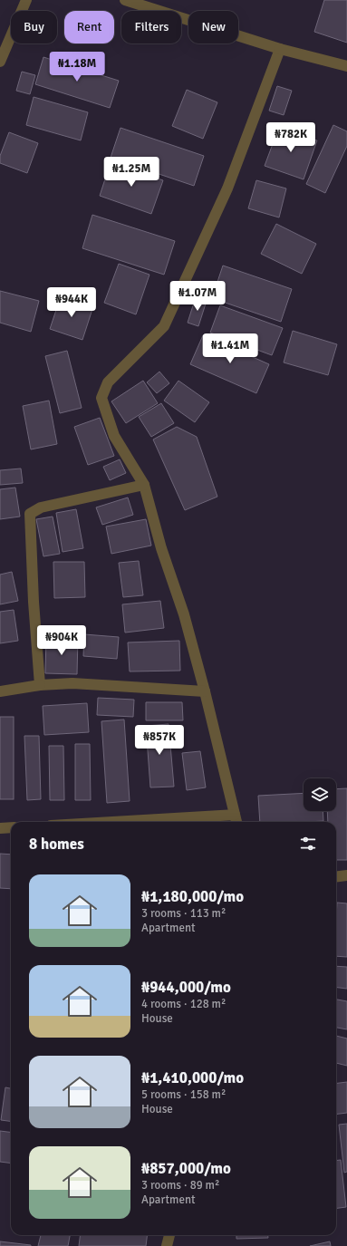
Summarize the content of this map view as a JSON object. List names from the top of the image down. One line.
{"page":{"chip":["Buy","Rent","Filters","New"],"price":["₦1.18M","₦782K","₦1.25M","₦1.07M","₦944K","₦1.41M","₦904K","₦857K"],"heading":"8 homes","list":[{"name":"₦1,180,000/mo","note":"3 rooms · 113 m² · Apartment"},{"name":"₦944,000/mo","note":"4 rooms · 128 m² · House"},{"name":"₦1,410,000/mo","note":"5 rooms · 158 m² · House"},{"name":"₦857,000/mo","note":"3 rooms · 89 m² · Apartment"}]}}
